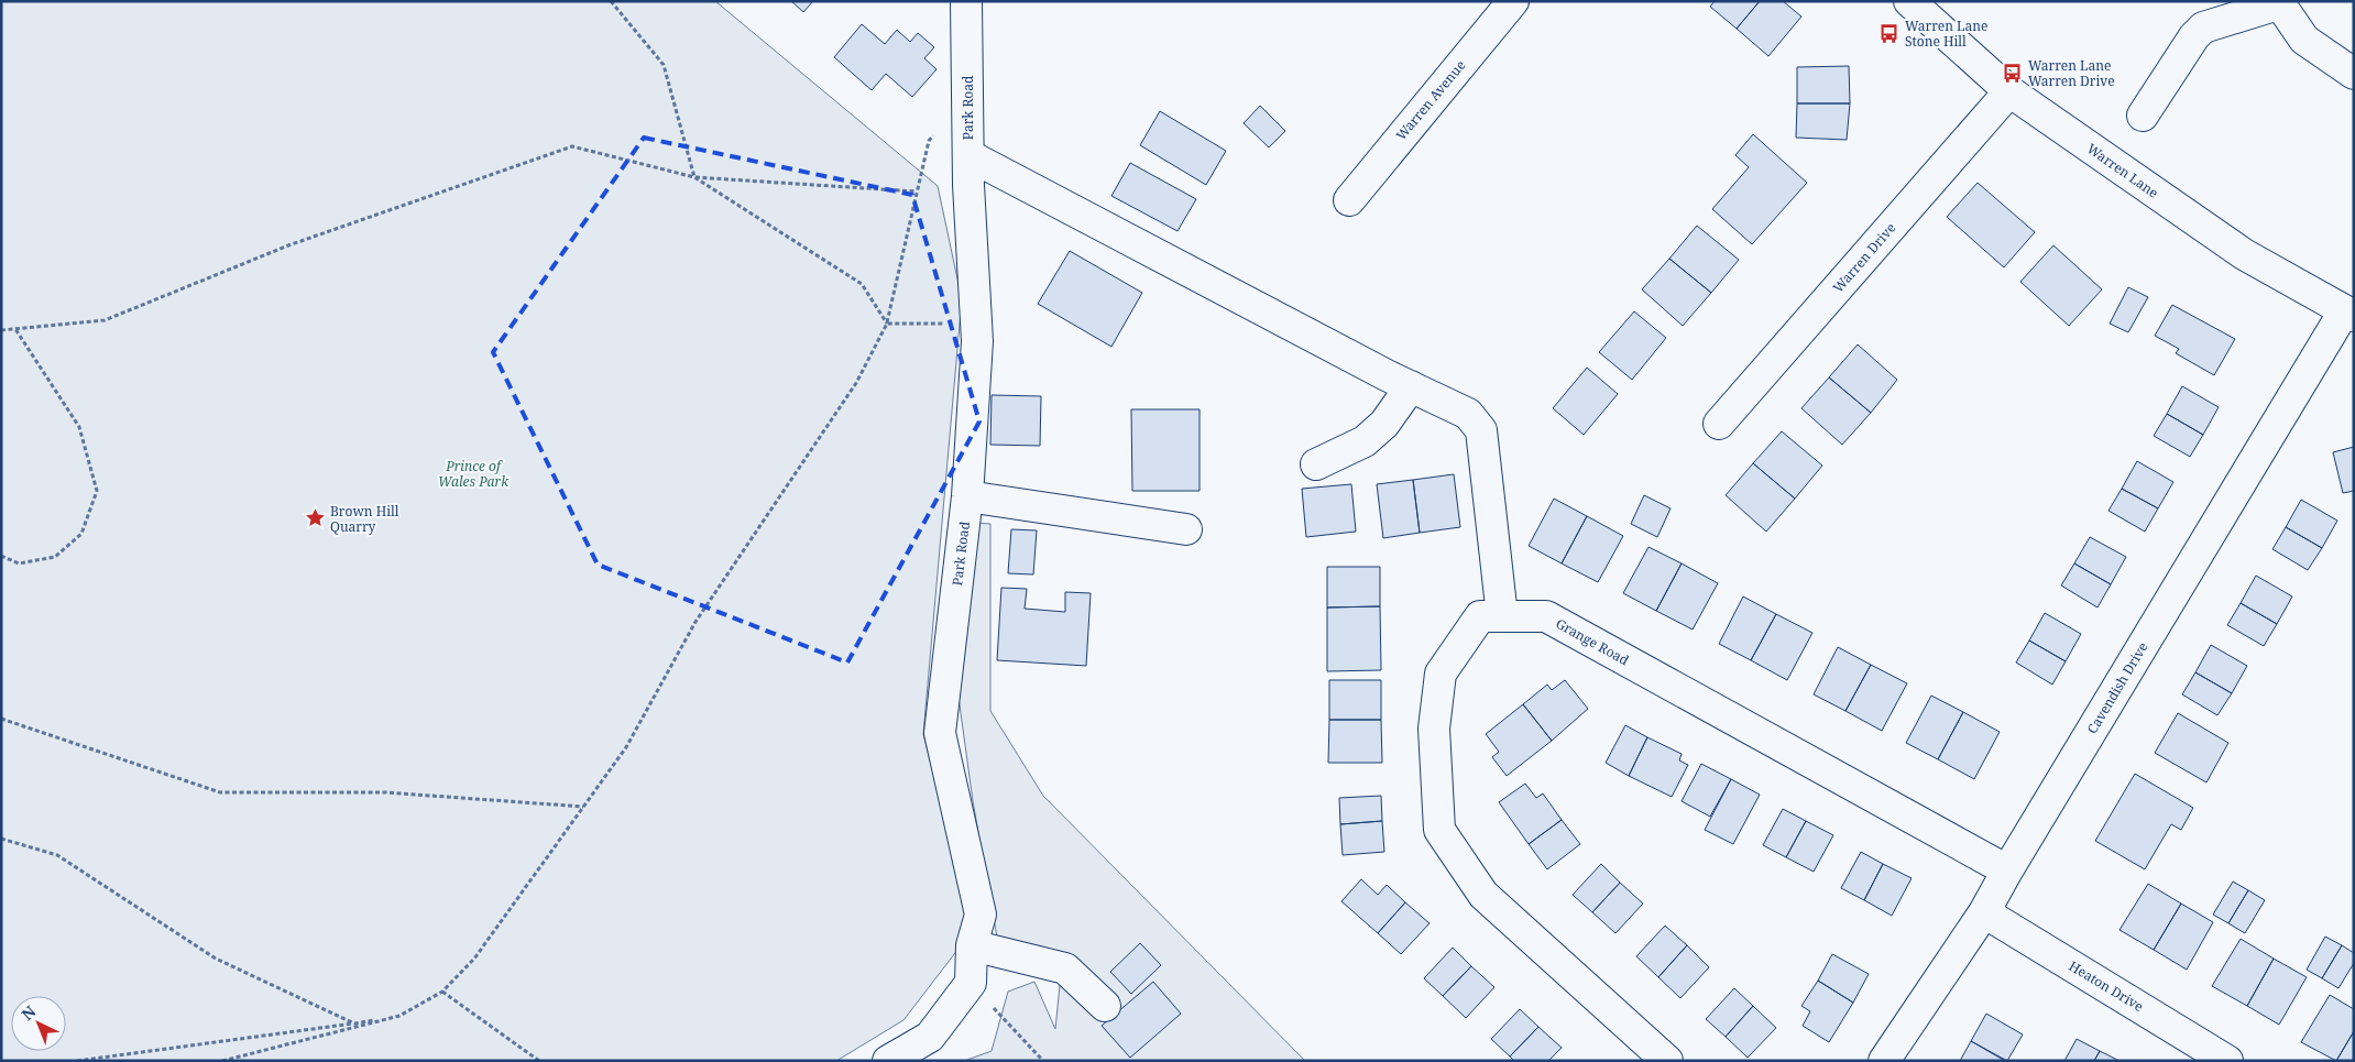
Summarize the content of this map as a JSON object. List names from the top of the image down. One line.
{"streets":{"street":["Warren Avenue","Park Road","Warren Lane","Warren Drive","Grange Road","Cavendish Drive","Heaton Drive"]},"crossings":[["Warren Lane","Warren Drive"],["Warren Lane","Cavendish Drive"],["Grange Road","Cavendish Drive"],["Cavendish Drive","Heaton Drive"]],"parks":["Prince of Wales Park"],"places":{"bus stop":["Warren Lane Stone Hill","Warren Lane Warren Drive"],"place":["Brown Hill Quarry"]},"north":"top left"}
